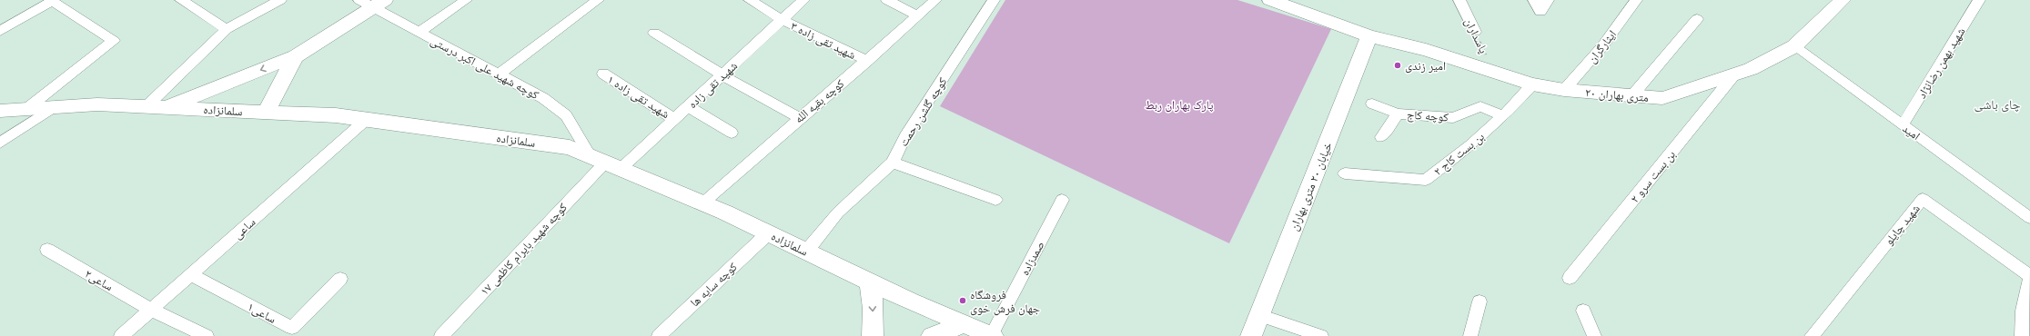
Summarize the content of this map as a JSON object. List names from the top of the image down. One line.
{"streets":{"street":["پاسداران","شهید تقی زاده ۳","ایثارگران","شهید بهمن رضانژاد","کوچه شهید علی اکبر درستی","شهید تقی زاده","۲۰ متری بهاران","شهید تقی زاده ۱","کوچه بقیه الله","سلمانزاده","کوچه گلشن رحمت","کوچه کاج","امید","بن بست کاج ۲","بن بست سرو ۲","خیابان ۲۰ متری بهاران","شهید چایلو","ساعی","کوچه شهید بایرام کاظمی ۱۷","صمدزاده","ساعی۲","کوچه سایه ها","ساعی۱"]},"crossings":[["پاسداران","۲۰ متری بهاران"],["شهید تقی زاده ۳","شهید تقی زاده"],["شهید تقی زاده ۳","کوچه بقیه الله"],["ایثارگران","۲۰ متری بهاران"],["شهید بهمن رضانژاد","امید"],["کوچه شهید علی اکبر درستی","شهید تقی زاده"],["کوچه شهید علی اکبر درستی","سلمانزاده"],["کوچه شهید علی اکبر درستی","کوچه شهید بایرام کاظمی ۱۷"],["شهید تقی زاده","شهید تقی زاده ۱"],["شهید تقی زاده","سلمانزاده"],["شهید تقی زاده","کوچه شهید بایرام کاظمی ۱۷"],["۲۰ متری بهاران","امید"],["۲۰ متری بهاران","بن بست سرو ۲"],["۲۰ متری بهاران","خیابان ۲۰ متری بهاران"],["کوچه بقیه الله","سلمانزاده"],["سلمانزاده","کوچه گلشن رحمت"],["سلمانزاده","ساعی"],["سلمانزاده","کوچه شهید بایرام کاظمی ۱۷"],["سلمانزاده","صمدزاده"],["سلمانزاده","کوچه سایه ها"],["کوچه کاج","بن بست کاج ۲"],["ساعی","ساعی۲"],["ساعی","ساعی۱"]],"districts":["چای باشی"],"parks":["پارک بهاران ربط"],"places":["امیر زندی","فروشگاه جهان فرش خوی"]}
